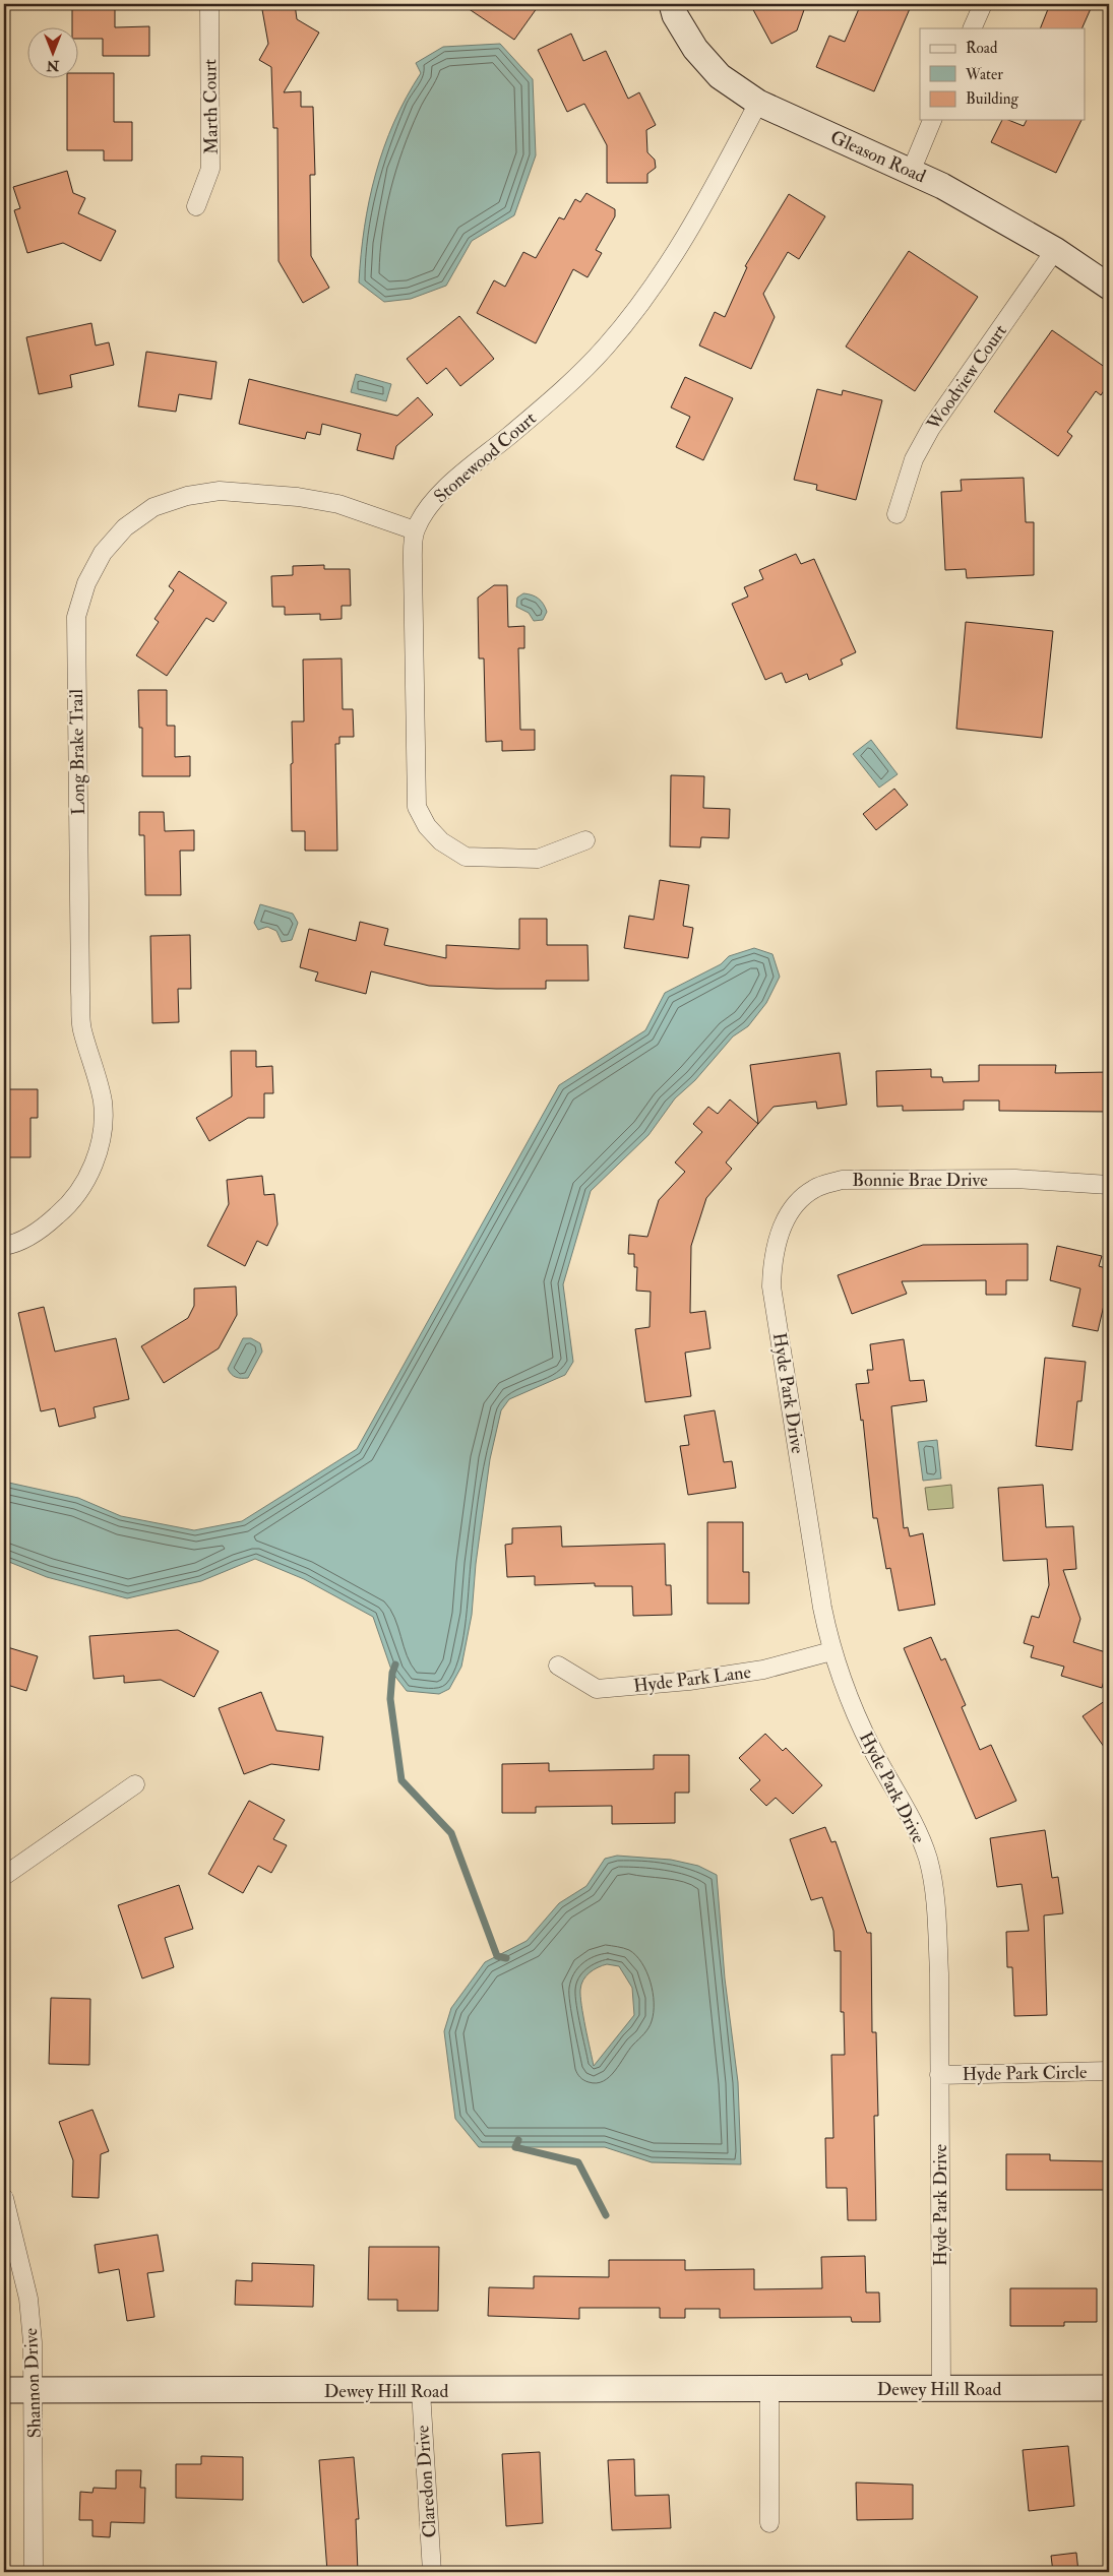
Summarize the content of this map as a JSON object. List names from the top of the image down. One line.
{"streets":{"street":["Marth Court","Gleason Road","Woodview Court","Stonewood Court","Long Brake Trail","Bonnie Brae Drive","Hyde Park Drive","Hyde Park Lane","Hyde Park Circle","Shannon Drive","Dewey Hill Road","Claredon Drive"]},"crossings":[["Gleason Road","Woodview Court"],["Gleason Road","Stonewood Court"],["Stonewood Court","Long Brake Trail"],["Bonnie Brae Drive","Hyde Park Drive"],["Hyde Park Drive","Hyde Park Lane"],["Hyde Park Drive","Hyde Park Circle"],["Hyde Park Drive","Dewey Hill Road"],["Shannon Drive","Dewey Hill Road"],["Dewey Hill Road","Claredon Drive"]],"legend":["Road","Water","Building"],"north":"bottom"}
